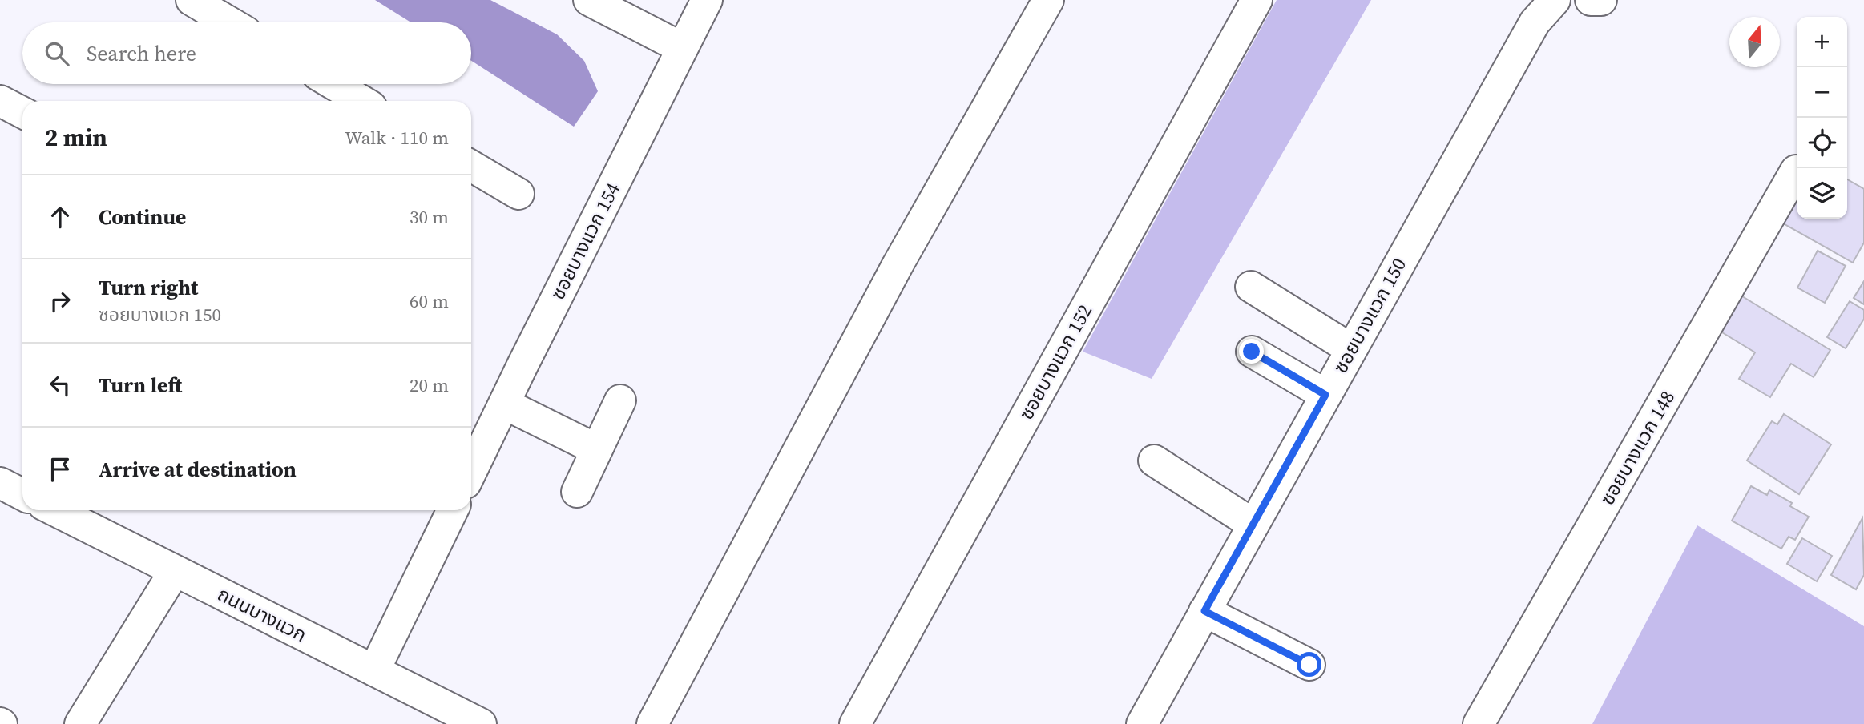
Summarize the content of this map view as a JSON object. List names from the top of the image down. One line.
{"streets":{"street":["ซอยบางแวก 154","ซอยบางแวก 150","ซอยบางแวก 152","ซอยบางแวก 148","ถนนบางแวก"]},"north":"top","page":{"map_buttons":["+","−"],"search":"Search here","heading":["2 min","Walk · 110 m"],"list":[["Continue","30 m"],["Turn right","ซอยบางแวก 150","60 m"],["Turn left","20 m"],"Arrive at destination"]}}
